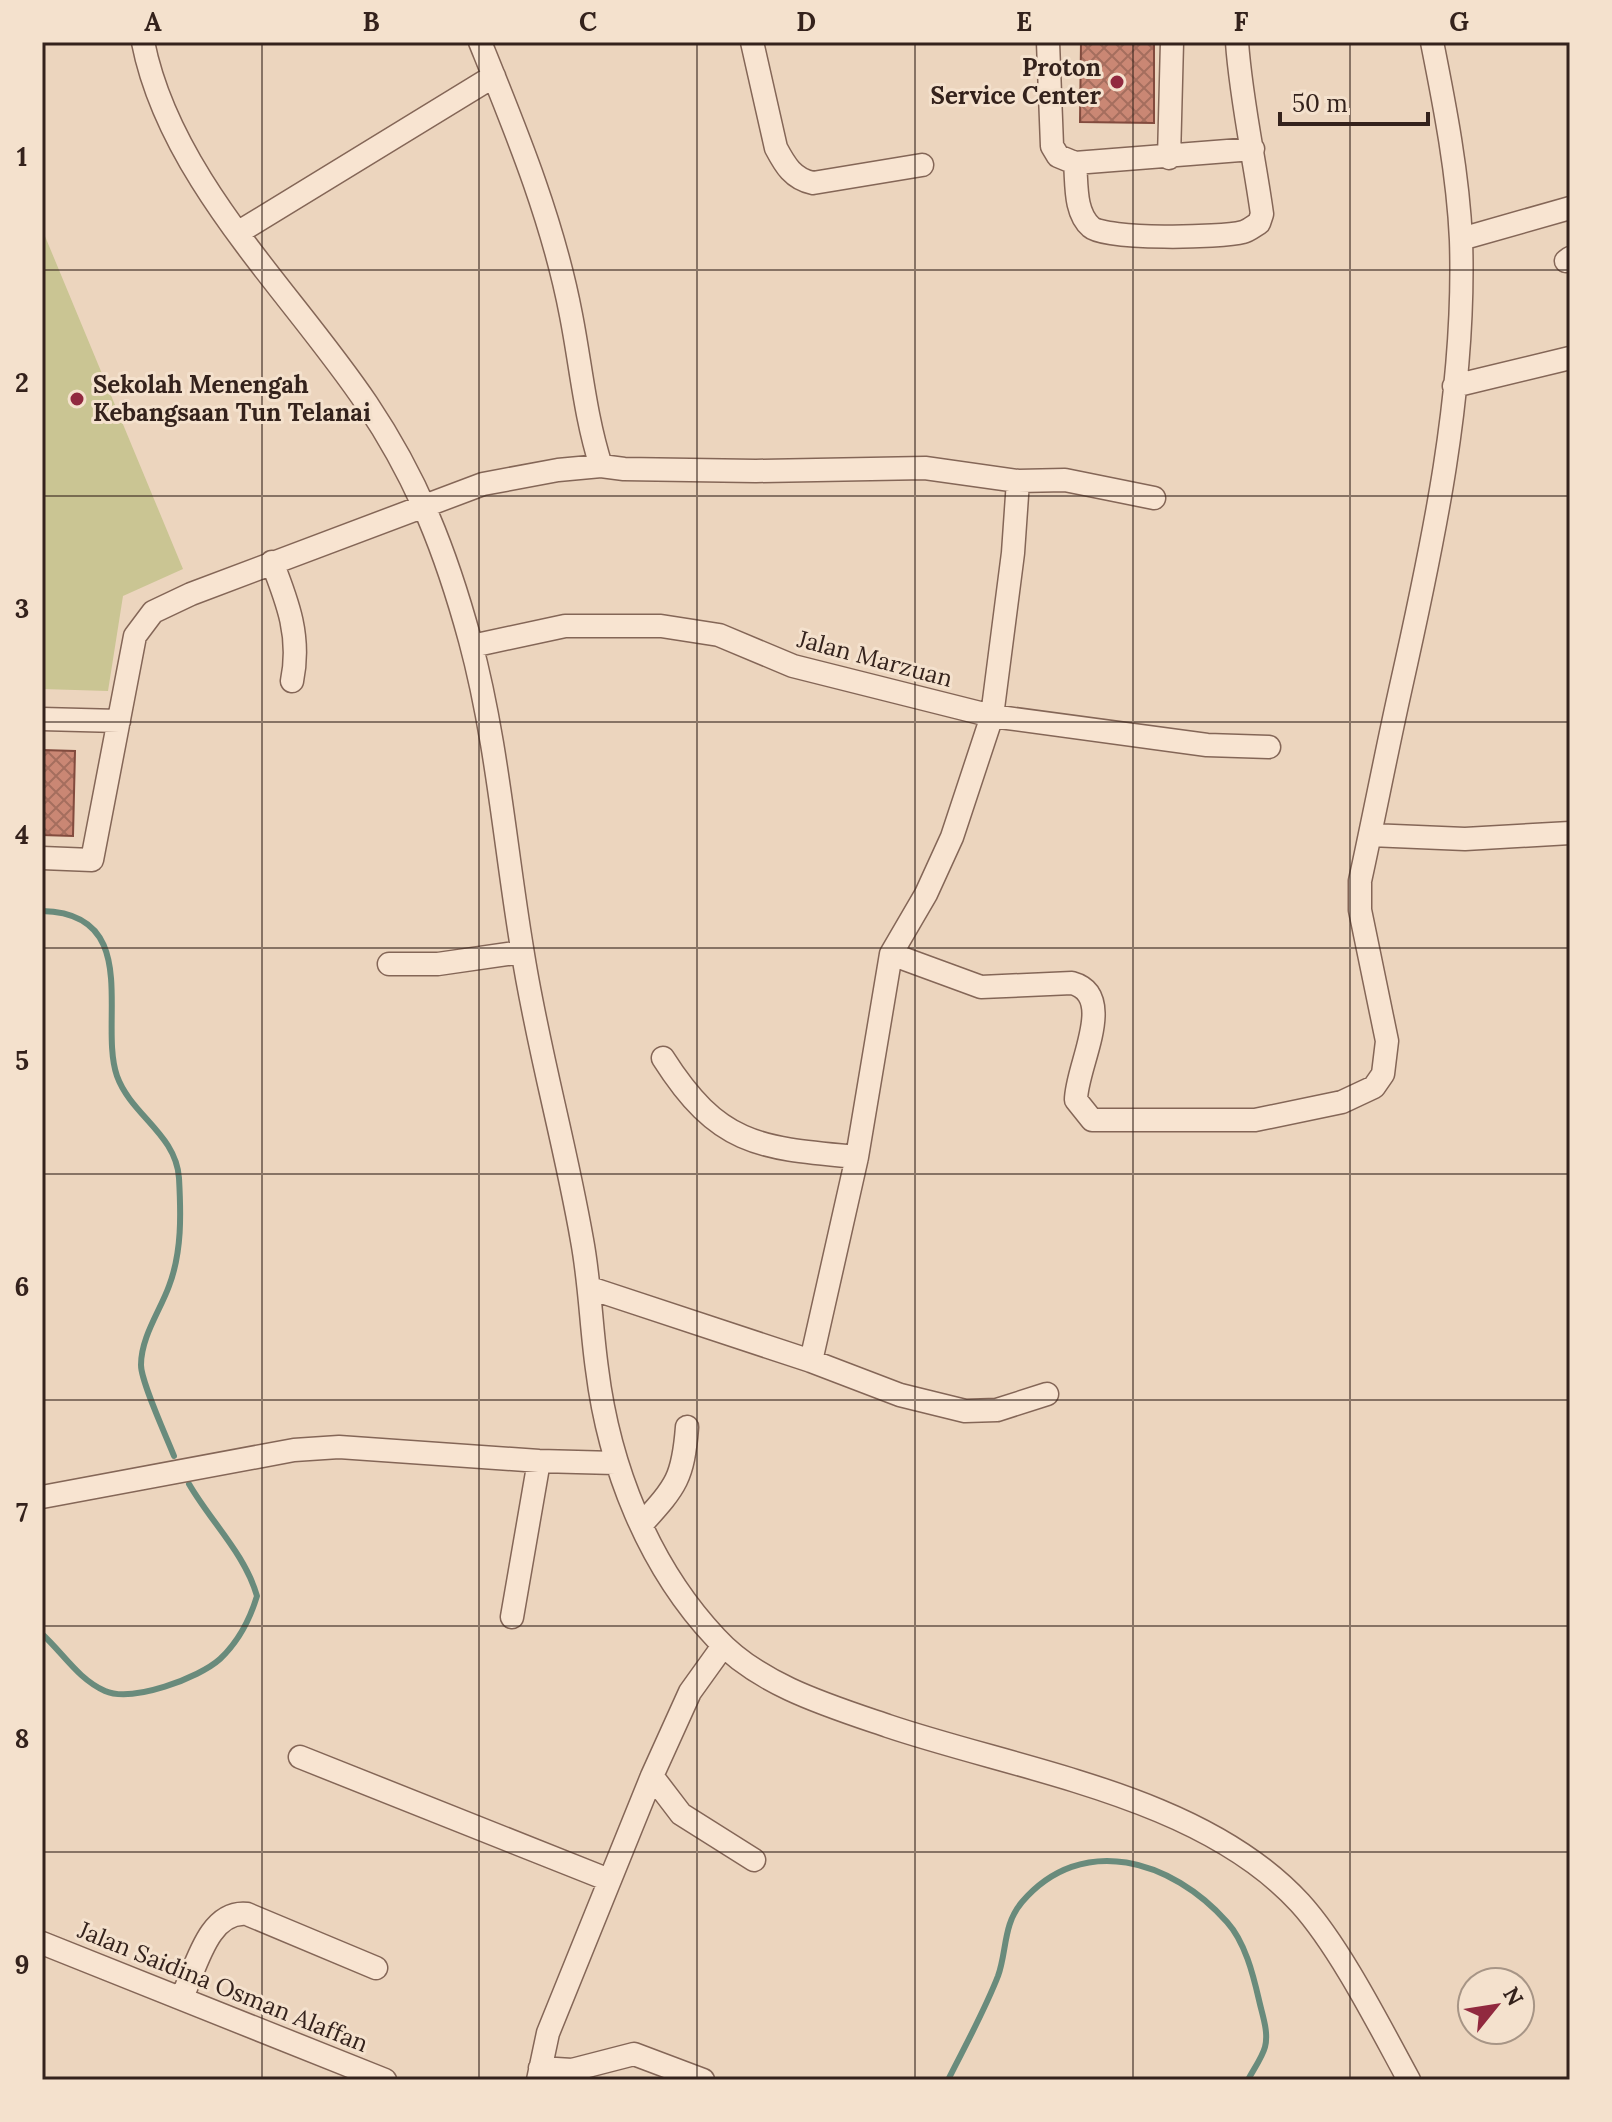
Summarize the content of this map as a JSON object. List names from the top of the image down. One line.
{"streets":{"street":["Jalan Marzuan","Jalan Saidina Osman Alaffan"]},"places":["Proton Service Center","Sekolah Menengah Kebangsaan Tun Telanai"],"scale_bar":"50 m","north":"top right","grid":{"columns":["A","B","C","D","E","F","G"],"rows":["1","2","3","4","5","6","7","8","9"]}}
